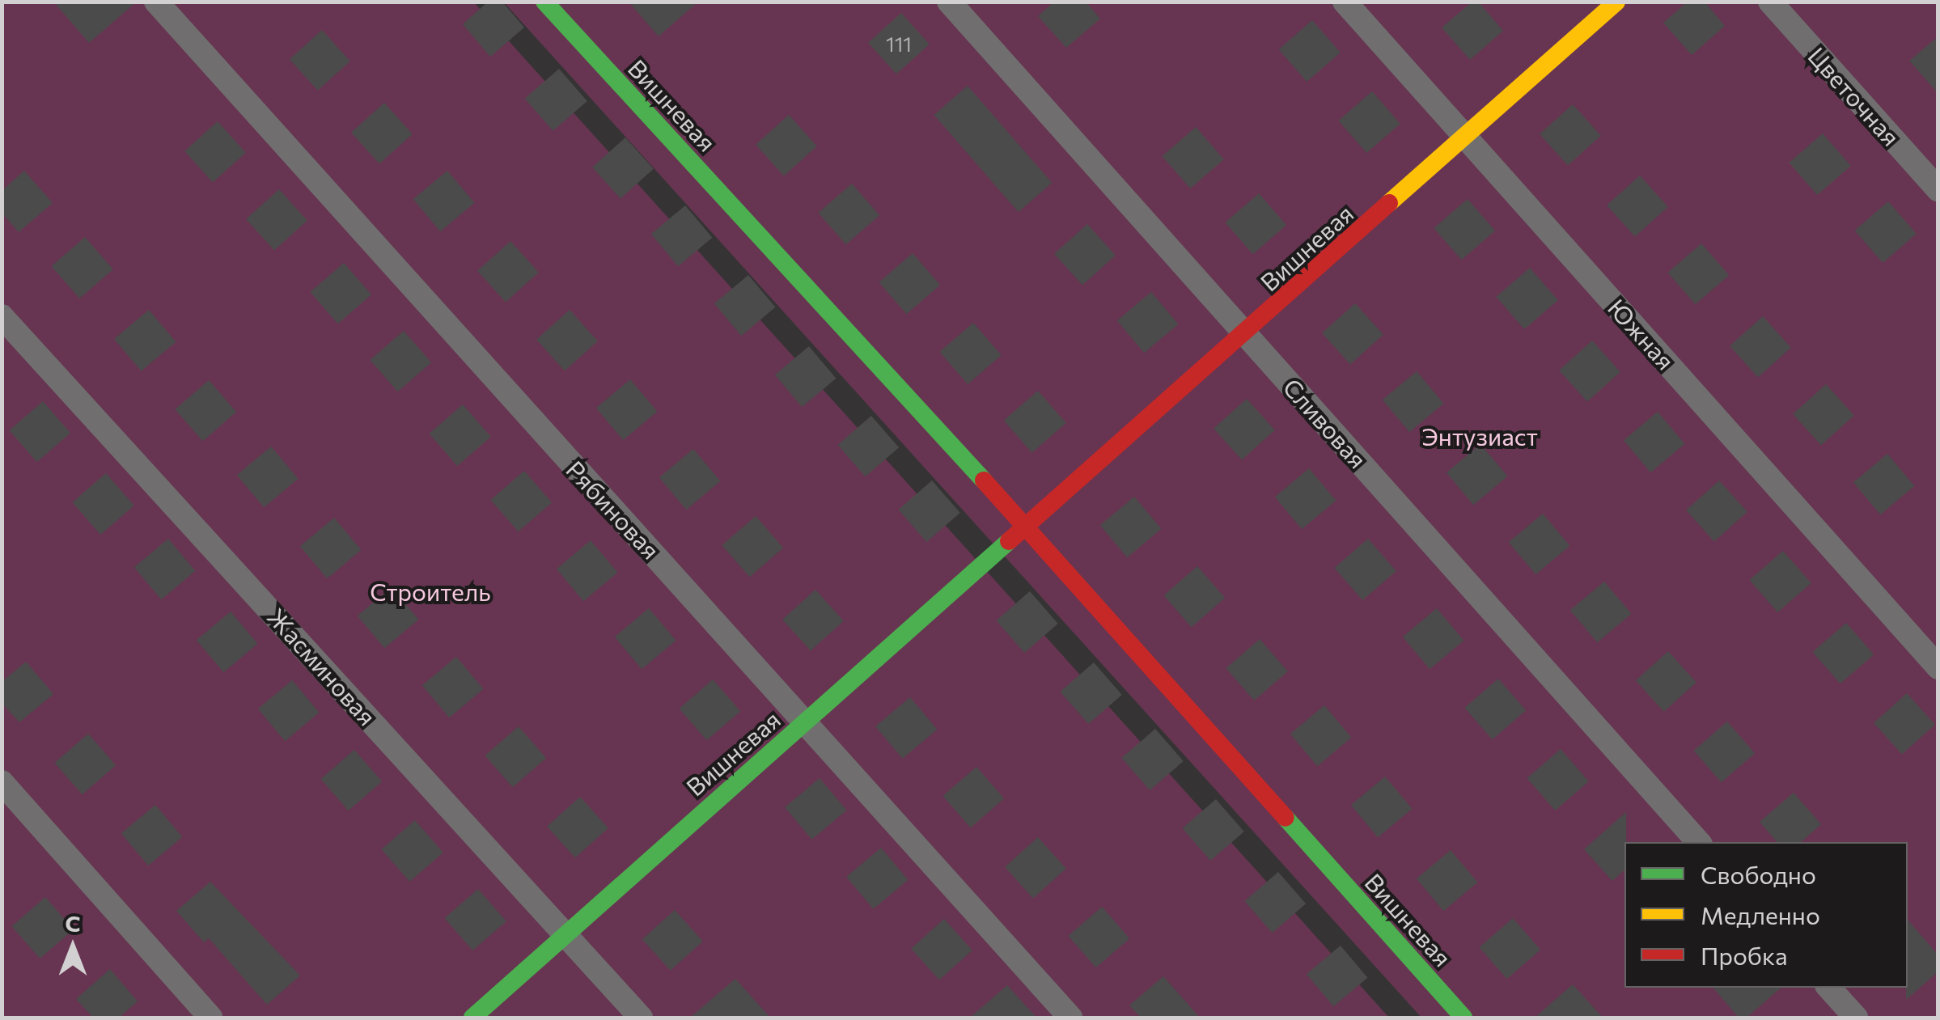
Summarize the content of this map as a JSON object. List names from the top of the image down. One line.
{"streets":{"street":["Цветочная","Вишневая","Южная","Сливовая","Рябиновая","Жасминовая"]},"crossings":[["Вишневая","Южная"],["Вишневая","Сливовая"],["Вишневая","Рябиновая"],["Вишневая","Жасминовая"]],"parks":["Энтузиаст","Строитель"],"house_numbers":["111"],"legend":["Свободно","Медленно","Пробка"],"north":"top"}
